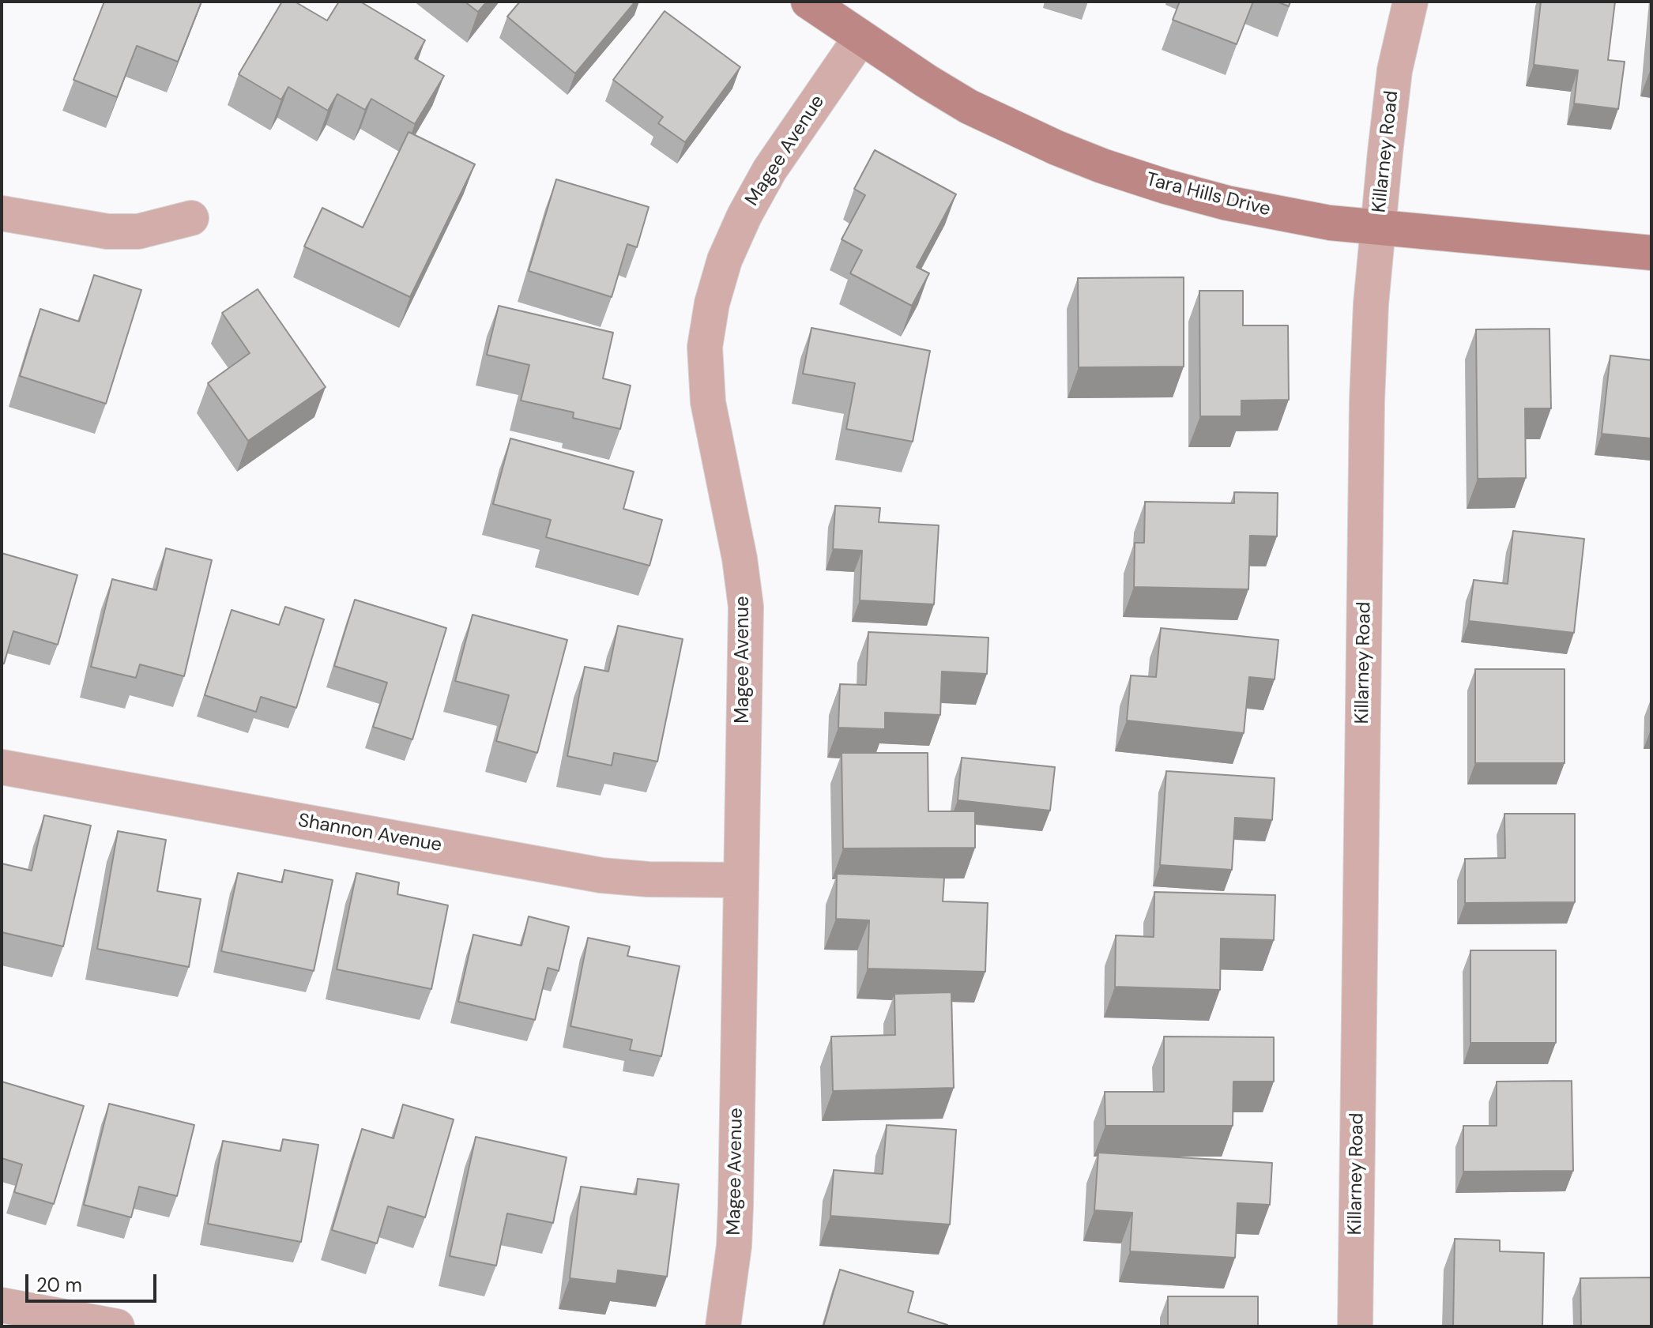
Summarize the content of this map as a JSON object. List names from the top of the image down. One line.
{"streets":{"street":["Magee Avenue","Killarney Road","Tara Hills Drive","Shannon Avenue"]},"crossings":[["Magee Avenue","Tara Hills Drive"],["Magee Avenue","Shannon Avenue"],["Killarney Road","Tara Hills Drive"]],"scale_bar":"20 m"}
